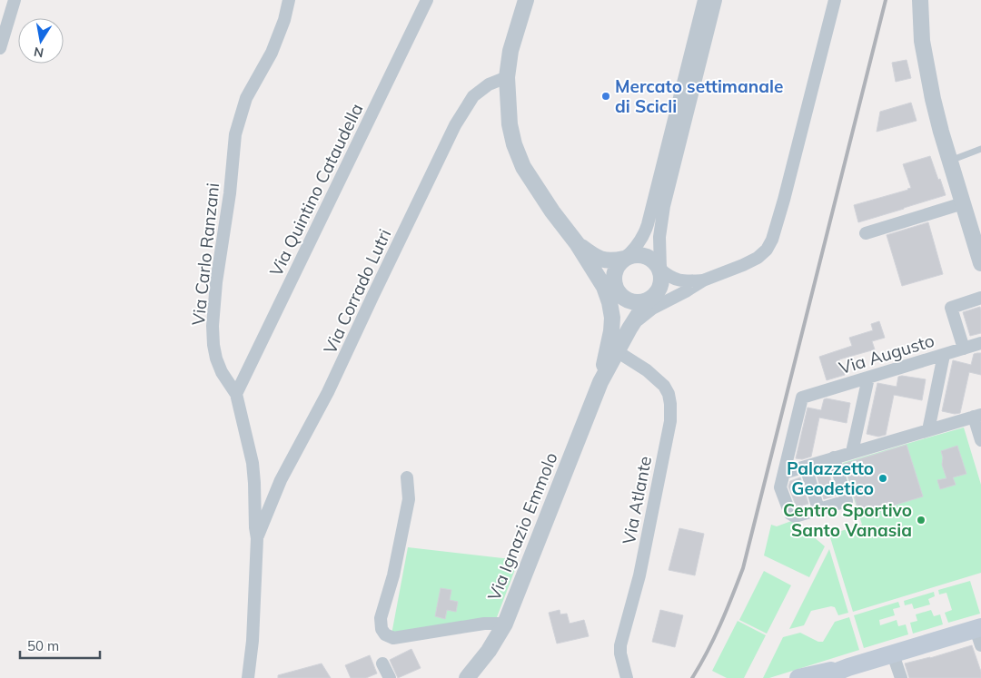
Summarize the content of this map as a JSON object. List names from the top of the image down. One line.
{"streets":{"street":["Via Quintino Cataudella","Via Carlo Ranzani","Via Corrado Lutri","Via Augusto","Via Atlante","Via Ignazio Emmolo"]},"crossings":[["Via Quintino Cataudella","Via Carlo Ranzani"],["Via Carlo Ranzani","Via Corrado Lutri"]],"places":["Mercato settimanale di Scicli","Palazzetto Geodetico","Centro Sportivo Santo Vanasia"],"scale_bar":"50 m","north":"bottom"}
